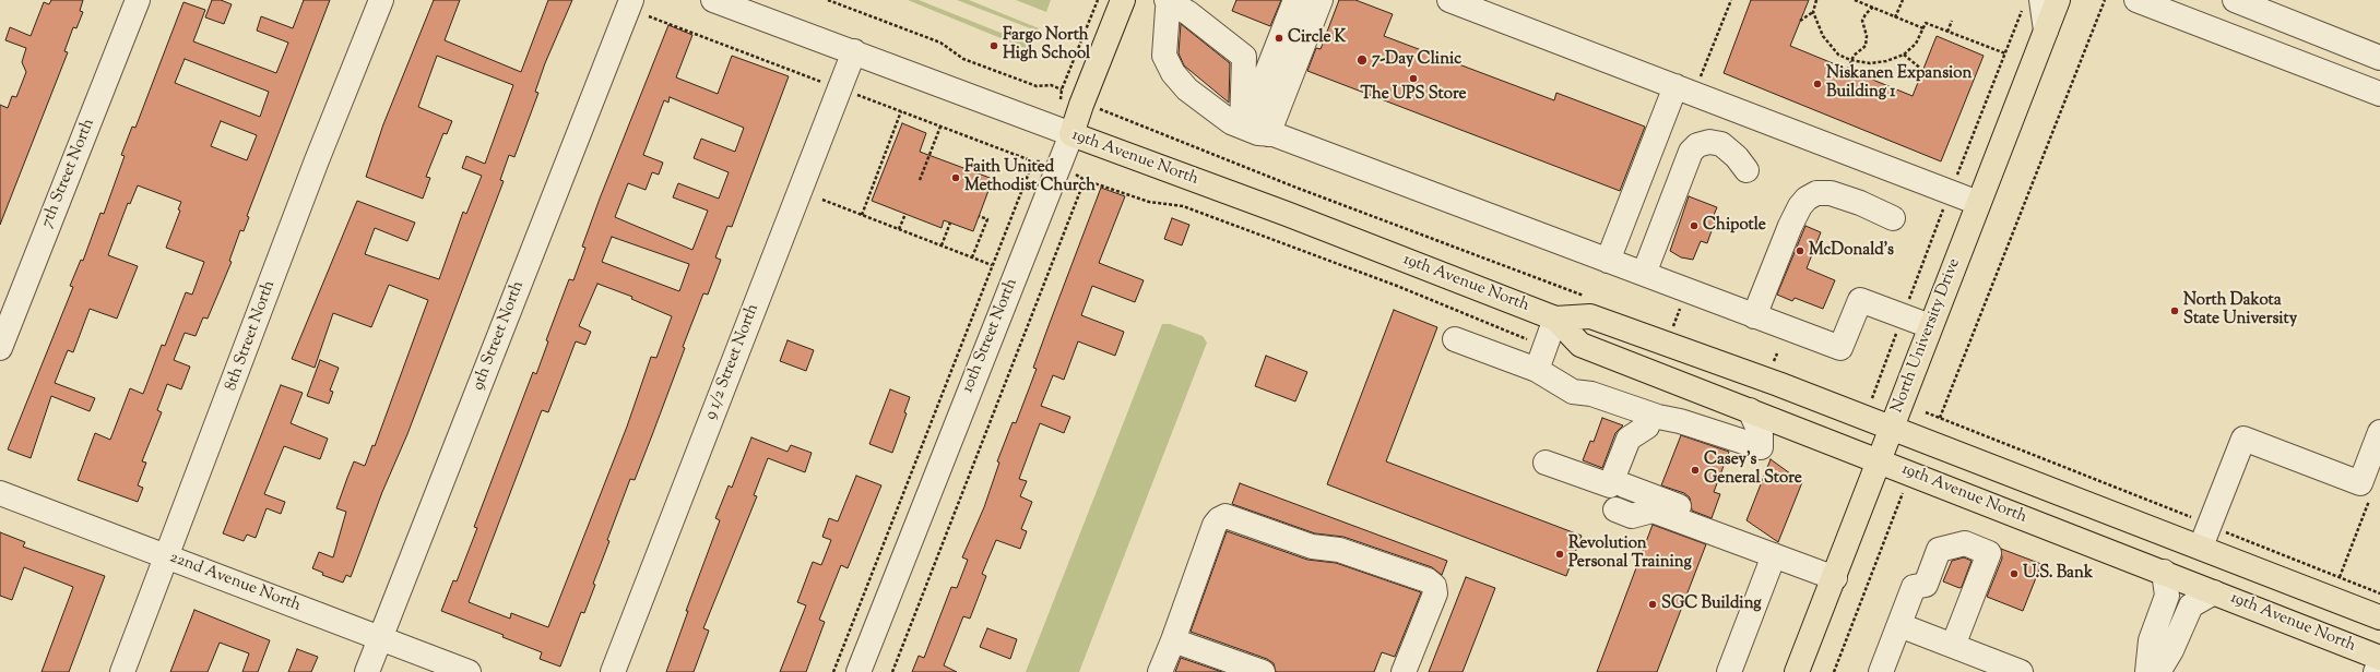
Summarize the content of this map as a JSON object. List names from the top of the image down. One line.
{"streets":{"main road":["19th Avenue North","10th Street North","North University Drive"],"street":["7th Street North","8th Street North","9th Street North","9 1/2 Street North","22nd Avenue North"]},"crossings":[["19th Avenue North","10th Street North"],["19th Avenue North","North University Drive"],["19th Avenue North","9 1/2 Street North"],["8th Street North","22nd Avenue North"],["9th Street North","22nd Avenue North"]],"places":["Circle K","Fargo North High School","7-Day Clinic","The UPS Store","Niskanen Expansion Building 1","Faith United Methodist Church","Chipotle","McDonald's","North Dakota State University","Casey's General Store","Revolution Personal Training","U.S. Bank","SGC Building"]}
